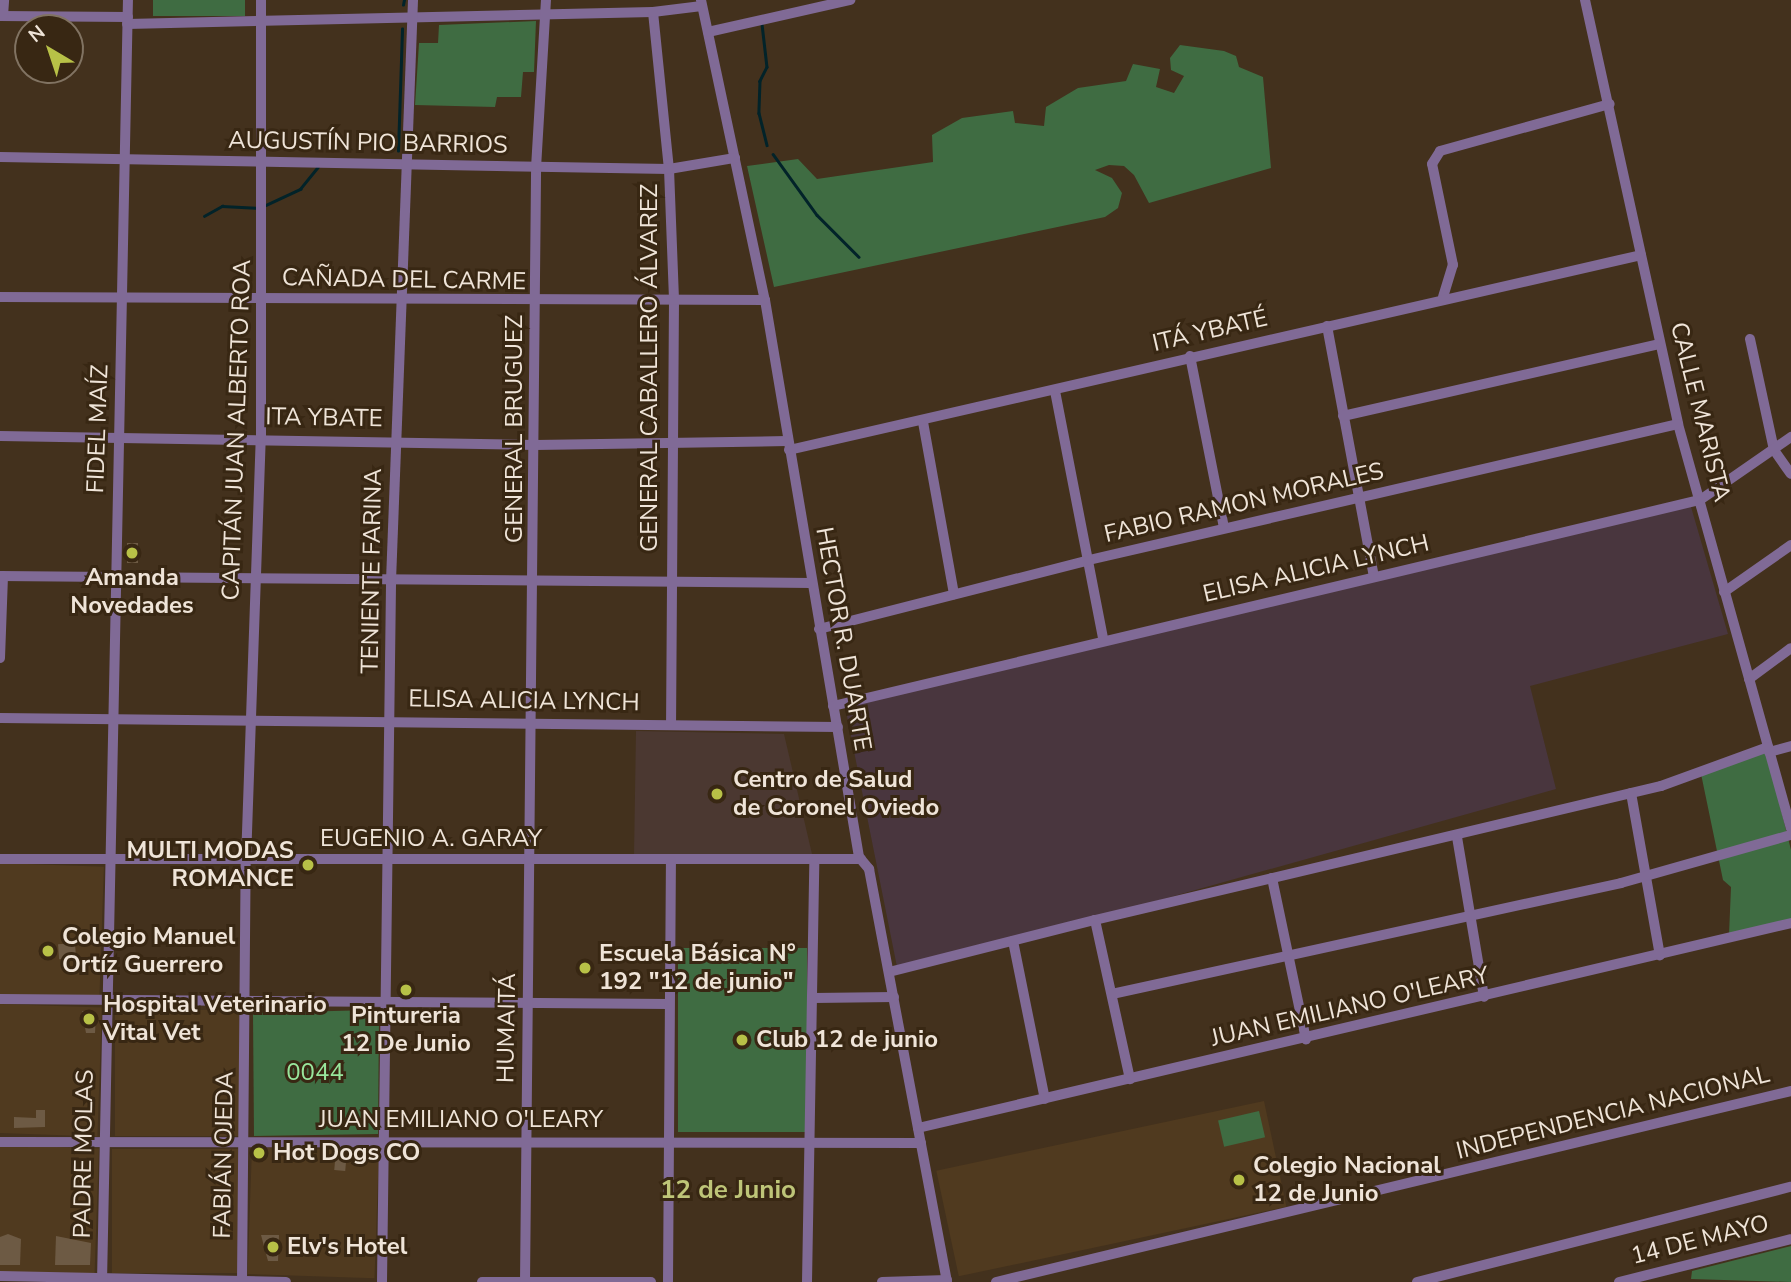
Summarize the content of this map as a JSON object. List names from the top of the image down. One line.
{"streets":{"street":["AUGUSTÍN PIO BARRIOS","CAÑADA DEL CARME","ITÁ YBATÉ","GENERAL CABALLERO ÁLVAREZ","CALLE MARISTA","ITA YBATE","FIDEL MAÍZ","GENERAL BRUGUEZ","CAPITÁN JUAN ALBERTO ROA","FABIO RAMON MORALES","ELISA ALICIA LYNCH","TENIENTE FARINA","HECTOR R. DUARTE","EUGENIO A. GARAY","JUAN EMILIANO O'LEARY","HUMAITÁ","INDEPENDENCIA NACIONAL","PADRE MOLAS","FABIÁN OJEDA","14 DE MAYO"]},"crossings":[["AUGUSTÍN PIO BARRIOS","GENERAL CABALLERO ÁLVAREZ"],["AUGUSTÍN PIO BARRIOS","FIDEL MAÍZ"],["AUGUSTÍN PIO BARRIOS","GENERAL BRUGUEZ"],["AUGUSTÍN PIO BARRIOS","CAPITÁN JUAN ALBERTO ROA"],["AUGUSTÍN PIO BARRIOS","TENIENTE FARINA"],["AUGUSTÍN PIO BARRIOS","HECTOR R. DUARTE"],["CAÑADA DEL CARME","GENERAL CABALLERO ÁLVAREZ"],["CAÑADA DEL CARME","FIDEL MAÍZ"],["CAÑADA DEL CARME","GENERAL BRUGUEZ"],["CAÑADA DEL CARME","CAPITÁN JUAN ALBERTO ROA"],["CAÑADA DEL CARME","TENIENTE FARINA"],["CAÑADA DEL CARME","HECTOR R. DUARTE"],["ITÁ YBATÉ","GENERAL CABALLERO ÁLVAREZ"],["ITÁ YBATÉ","CALLE MARISTA"],["ITÁ YBATÉ","ITA YBATE"],["ITÁ YBATÉ","GENERAL BRUGUEZ"],["ITÁ YBATÉ","TENIENTE FARINA"],["ITÁ YBATÉ","HECTOR R. DUARTE"],["GENERAL CABALLERO ÁLVAREZ","ELISA ALICIA LYNCH"],["CALLE MARISTA","FABIO RAMON MORALES"],["CALLE MARISTA","ELISA ALICIA LYNCH"],["ITA YBATE","FIDEL MAÍZ"],["ITA YBATE","CAPITÁN JUAN ALBERTO ROA"],["ITA YBATE","TENIENTE FARINA"],["FIDEL MAÍZ","ELISA ALICIA LYNCH"],["FIDEL MAÍZ","EUGENIO A. GARAY"],["FIDEL MAÍZ","PADRE MOLAS"],["GENERAL BRUGUEZ","ELISA ALICIA LYNCH"],["GENERAL BRUGUEZ","EUGENIO A. GARAY"],["GENERAL BRUGUEZ","HUMAITÁ"],["CAPITÁN JUAN ALBERTO ROA","ELISA ALICIA LYNCH"],["CAPITÁN JUAN ALBERTO ROA","EUGENIO A. GARAY"],["CAPITÁN JUAN ALBERTO ROA","FABIÁN OJEDA"],["FABIO RAMON MORALES","HECTOR R. DUARTE"],["ELISA ALICIA LYNCH","TENIENTE FARINA"],["ELISA ALICIA LYNCH","HECTOR R. DUARTE"],["TENIENTE FARINA","EUGENIO A. GARAY"],["TENIENTE FARINA","JUAN EMILIANO O'LEARY"],["HECTOR R. DUARTE","EUGENIO A. GARAY"],["HECTOR R. DUARTE","JUAN EMILIANO O'LEARY"],["EUGENIO A. GARAY","HUMAITÁ"],["EUGENIO A. GARAY","PADRE MOLAS"],["EUGENIO A. GARAY","FABIÁN OJEDA"],["JUAN EMILIANO O'LEARY","HUMAITÁ"],["JUAN EMILIANO O'LEARY","PADRE MOLAS"],["JUAN EMILIANO O'LEARY","FABIÁN OJEDA"]],"districts":["12 de Junio"],"parks":["0044"],"places":["Amanda Novedades","Centro de Salud de Coronel Oviedo","MULTI MODAS ROMANCE","Colegio Manuel Ortíz Guerrero","Escuela Básica N° 192 \"12 de junio\"","Pintureria 12 De Junio","Hospital Veterinario Vital Vet","Club 12 de junio","Hot Dogs CO","Colegio Nacional 12 de Junio","Elv's Hotel"],"north":"top left"}
